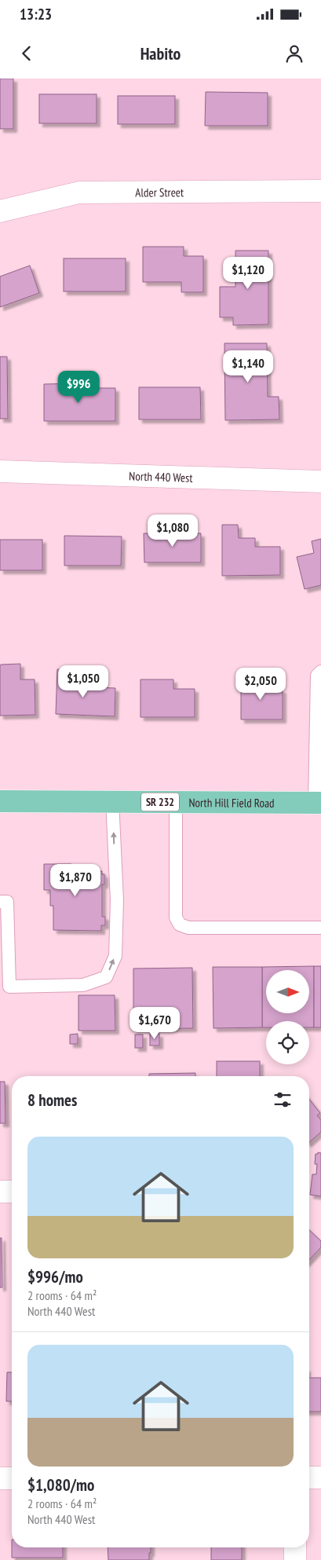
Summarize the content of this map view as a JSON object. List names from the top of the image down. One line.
{"streets":{"main road":["SR 232","North Hill Field Road"],"street":["Alder Street","North 440 West"]},"north":"right","page":{"status":"13:23","header":"Habito","price":["$1,120","$1,140","$996","$1,080","$1,050","$2,050","$1,870","$1,670"],"heading":"8 homes","list":[{"name":"$996/mo","note":"2 rooms · 64 m² · North 440 West"},{"name":"$1,080/mo","note":"2 rooms · 64 m² · North 440 West"}]}}
